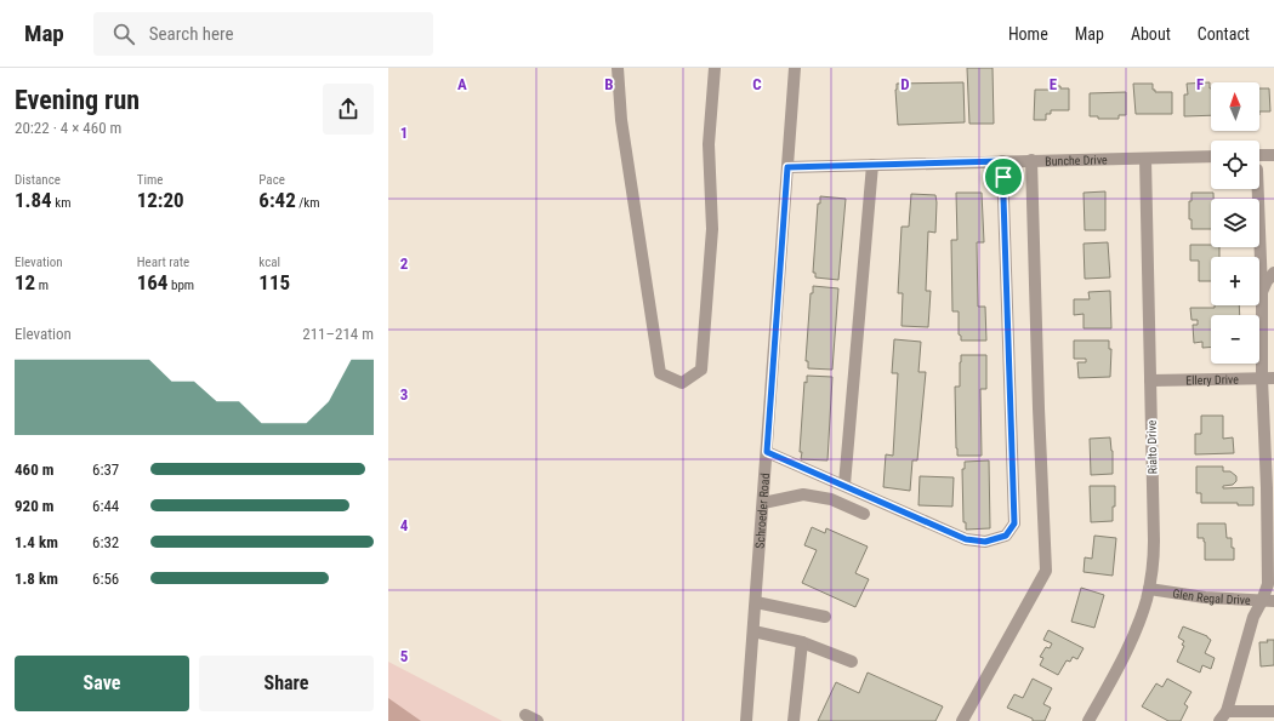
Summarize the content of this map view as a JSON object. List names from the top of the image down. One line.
{"streets":{"street":["Bunche Drive","Ellery Drive","Rialto Drive","Schroeder Road","Glen Regal Drive"]},"crossings":[["Bunche Drive","Rialto Drive"],["Bunche Drive","Schroeder Road"],["Ellery Drive","Rialto Drive"],["Rialto Drive","Glen Regal Drive"]],"north":"top","page":{"header":"Map","search":"Search here","nav":["Home","Map","About","Contact"],"heading":["Evening run","20:22 · 4 × 460 m"],"map_buttons":["+","−"],"stats":[["Distance","1.84 km"],["Time","12:20"],["Pace","6:42 /km"],["Elevation","12 m"],["Heart rate","164 bpm"],["kcal","115"]],"chart":["Elevation","211–214 m"],"list":[{"name":"460 m","note":"6:37"},{"name":"920 m","note":"6:44"},{"name":"1.4 km","note":"6:32"},{"name":"1.8 km","note":"6:56"}],"buttons":["Save","Share"]},"grid":{"columns":["A","B","C","D","E","F"],"rows":["1","2","3","4","5"]}}
